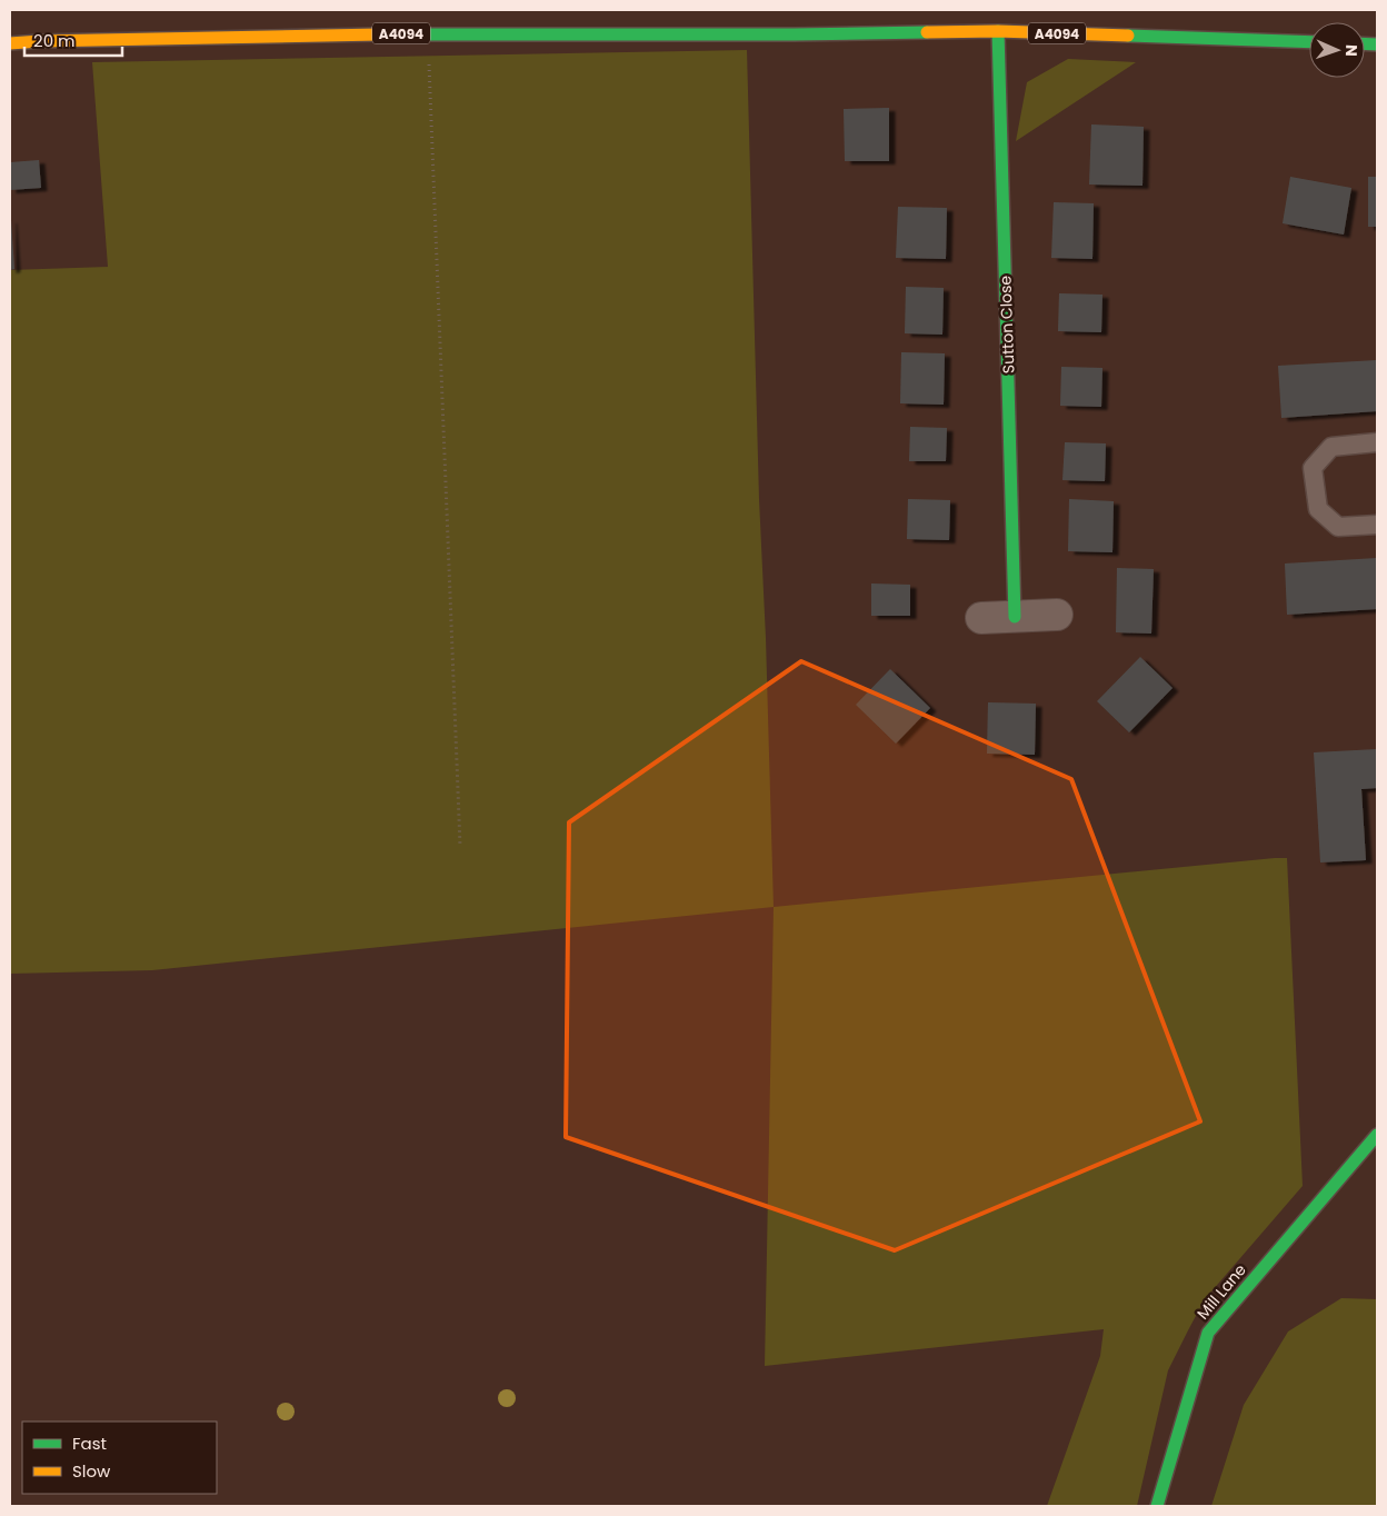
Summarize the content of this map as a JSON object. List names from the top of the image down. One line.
{"streets":{"main road":["A4094","Sutton Close","Mill Lane"]},"crossings":[["A4094","Sutton Close"]],"legend":["Fast","Slow"],"scale_bar":"20 m","north":"right"}
